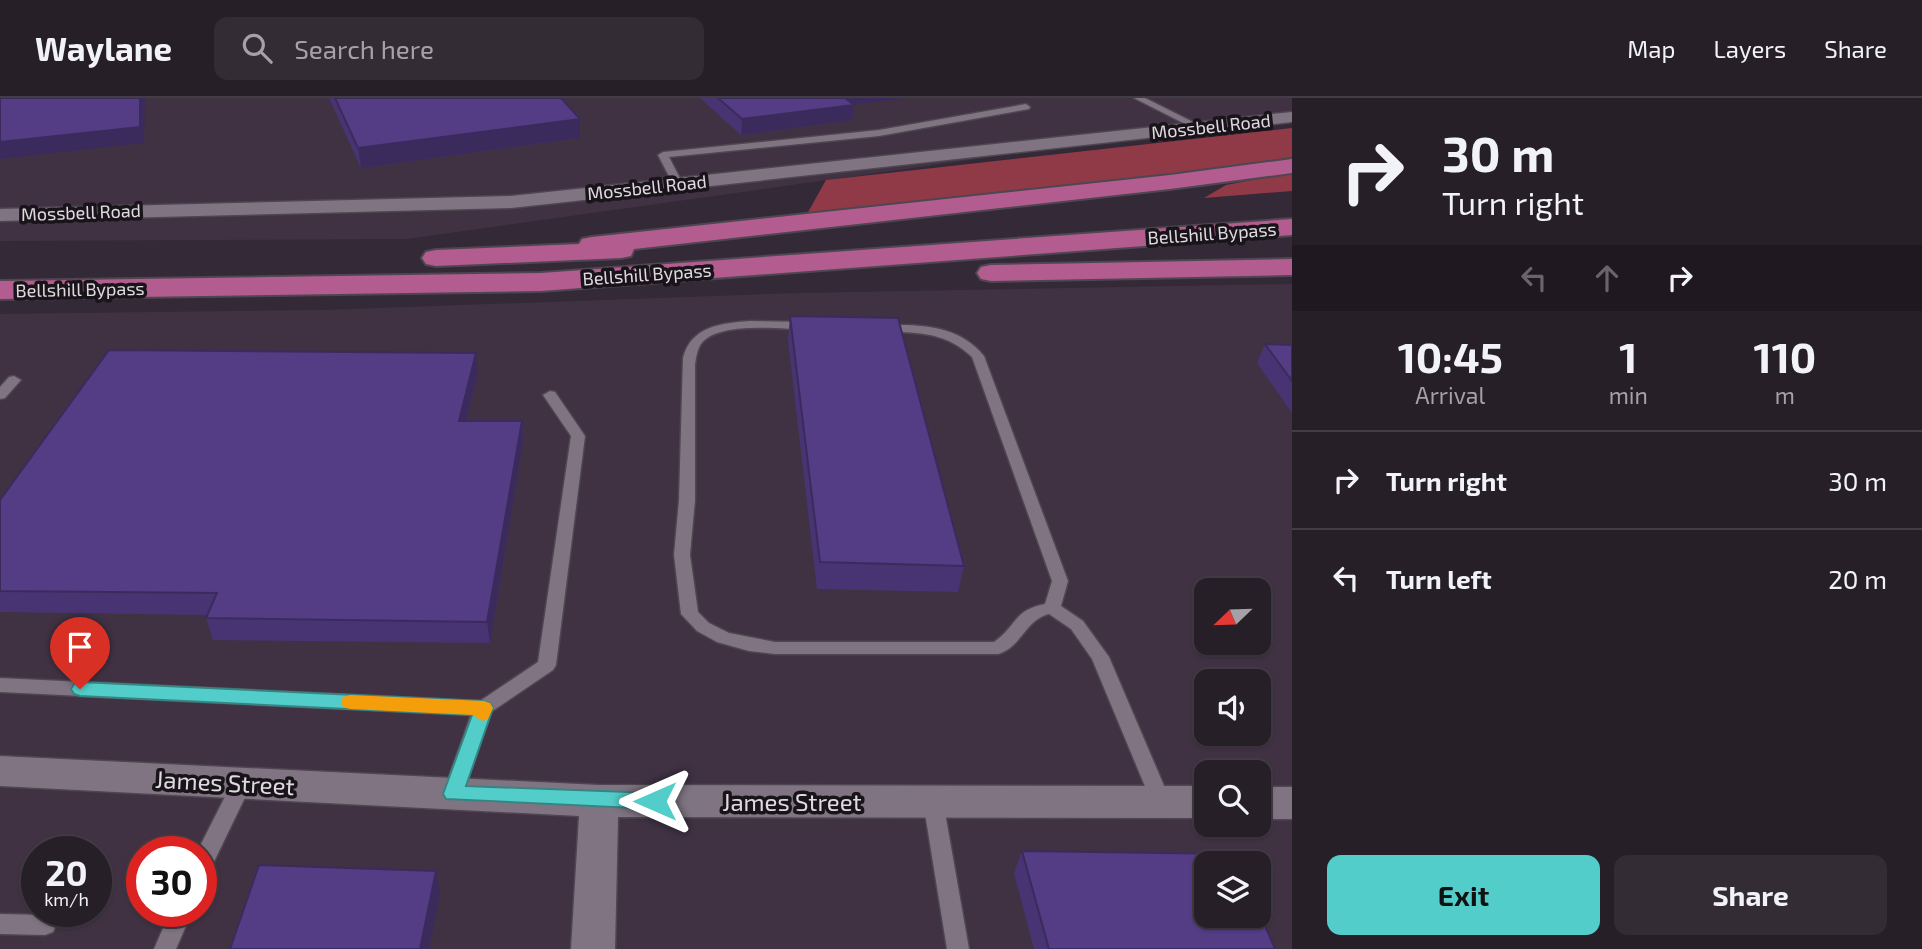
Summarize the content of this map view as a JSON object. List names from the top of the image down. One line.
{"streets":{"highway":["Bellshill Bypass"],"street":["Mossbell Road","James Street"]},"north":"bottom left","page":{"header":"Waylane","search":"Search here","nav":["Map","Layers","Share"],"turn":["30 m","Turn right"],"eta":["10:45","Arrival","1","min","110","m"],"list":[{"name":"Turn right","value":"30 m"},{"name":"Turn left","value":"20 m"}],"speed":"20 km/h","limit":"30","buttons":["Exit","Share"]}}
